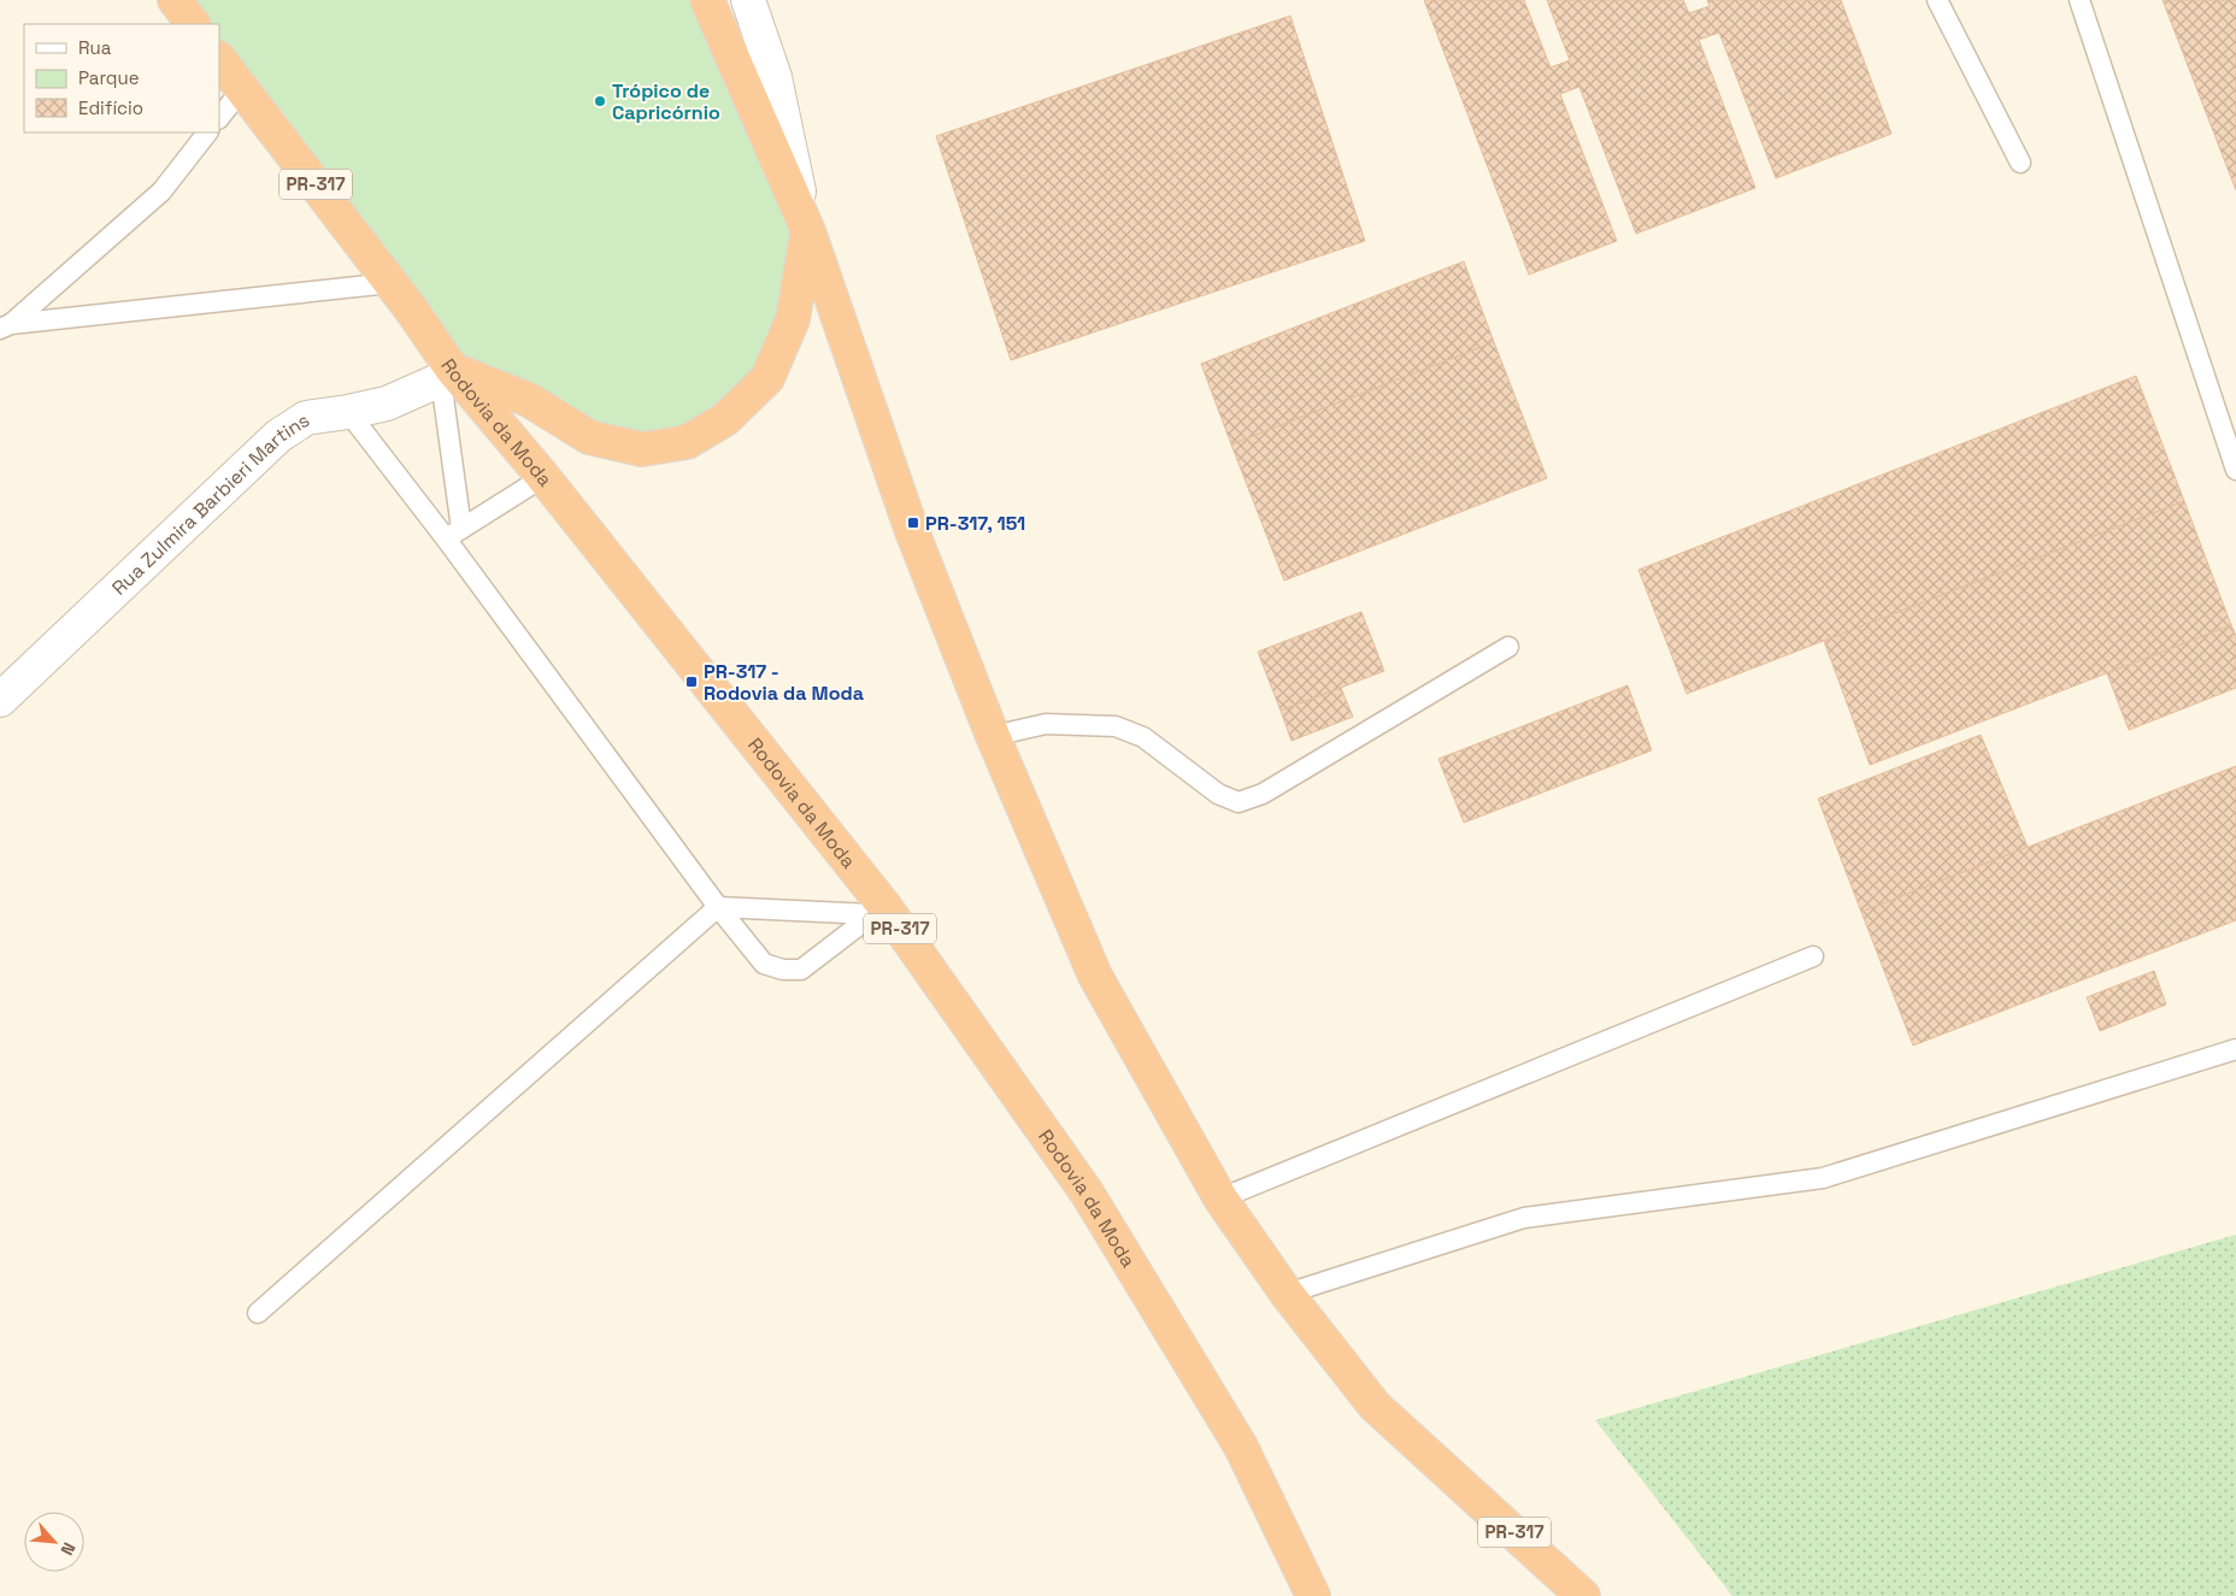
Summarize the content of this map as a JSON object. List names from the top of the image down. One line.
{"streets":{"highway":["PR-317","Rodovia da Moda"],"street":["Rua Zulmira Barbieri Martins"]},"crossings":[["Rodovia da Moda","Rua Zulmira Barbieri Martins"]],"places":{"other":["Trópico de Capricórnio"],"transit":["PR-317, 151","PR-317 - Rodovia da Moda"]},"legend":["Rua","Parque","Edifício"],"north":"bottom right"}
